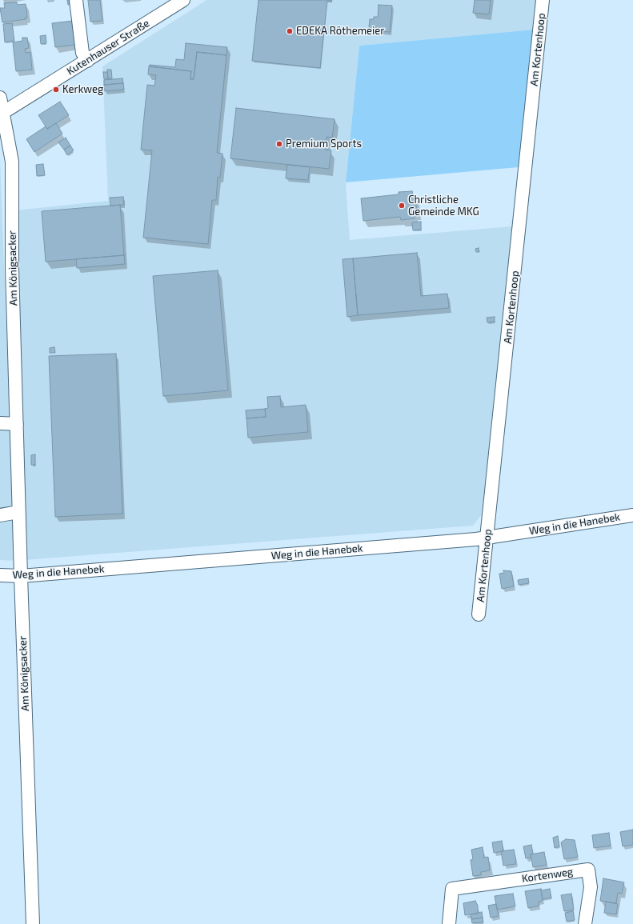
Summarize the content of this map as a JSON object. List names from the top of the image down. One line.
{"streets":{"street":["Kutenhauser Straße","Am Kortenhoop","Am Königsacker","Weg in die Hanebek","Kortenweg"]},"crossings":[["Kutenhauser Straße","Am Königsacker"],["Am Kortenhoop","Weg in die Hanebek"],["Am Königsacker","Weg in die Hanebek"]],"places":["EDEKA Röthemeier","Kerkweg","Premium Sports","Christliche Gemeinde MKG"]}
